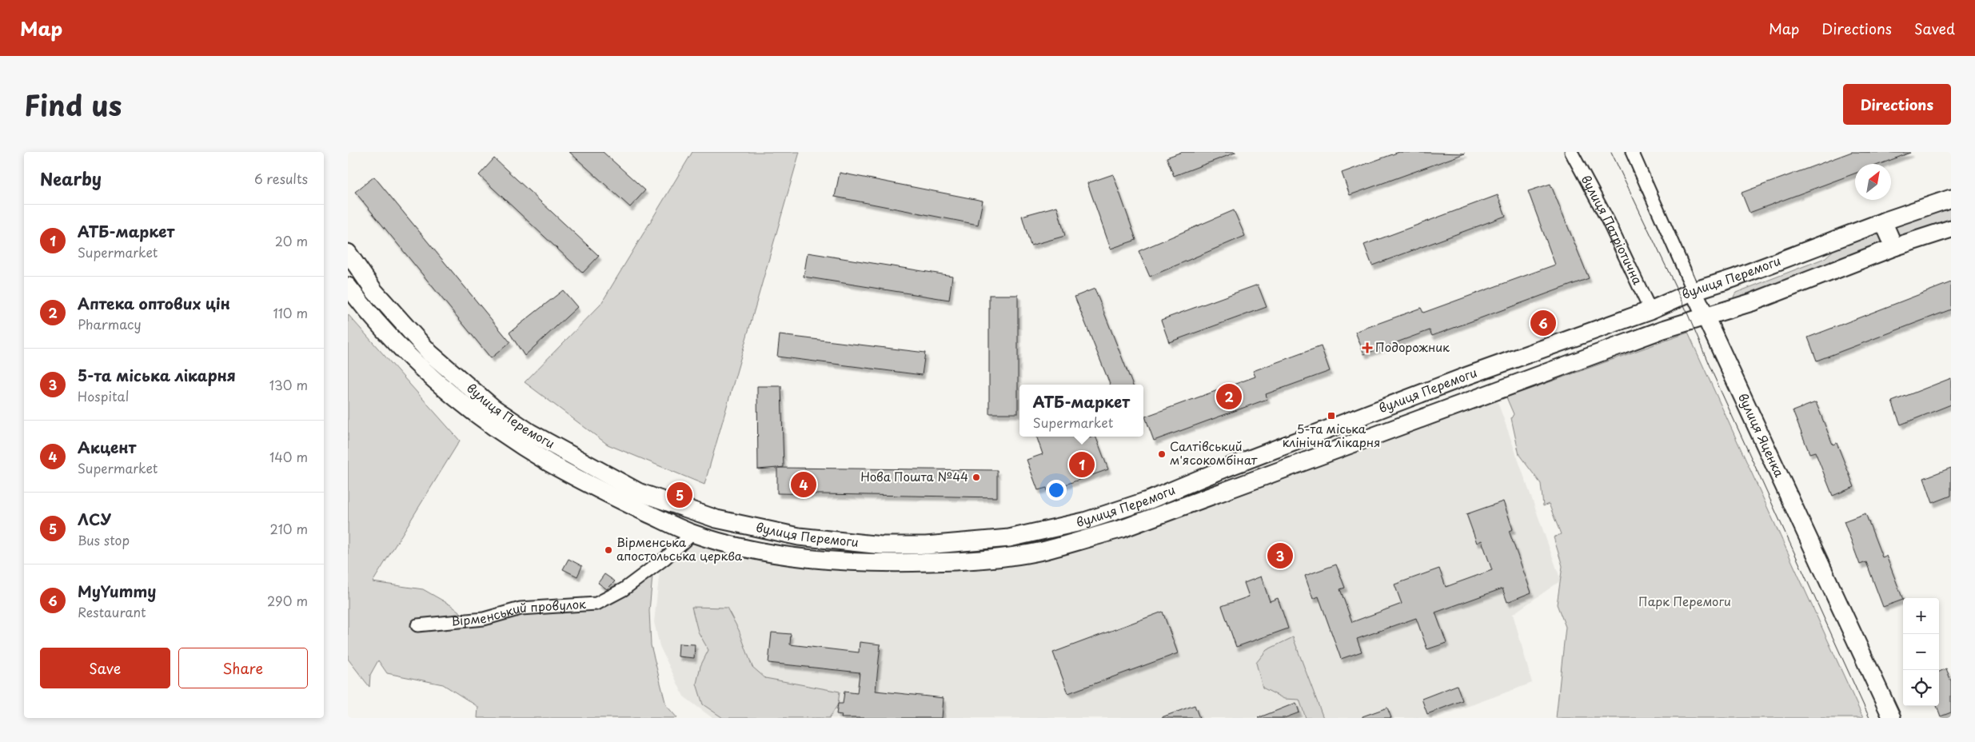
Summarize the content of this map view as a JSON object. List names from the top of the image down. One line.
{"streets":{"main road":["вулиця Перемоги","вулиця Яценка"],"street":["вулиця Патріотична","Вірменський провулок"]},"crossings":[["вулиця Патріотична","вулиця Перемоги"],["вулиця Перемоги","вулиця Яценка"],["вулиця Перемоги","Вірменський провулок"]],"parks":["Парк Перемоги"],"places":{"health":["Подорожник"],"transit":["5-та міська клінічна лікарня"],"other":["Салтівський м'ясокомбінат","Нова Пошта №44","Вірменська апостольська церква"]},"north":"top right","page":{"header":"Map","nav":["Map","Directions","Saved"],"title":"Find us","buttons":["Directions",["Save","Share"]],"heading":["Nearby","6 results"],"list":[{"mark":"1","name":"АТБ-маркет","note":"Supermarket","value":"20 m"},{"mark":"2","name":"Аптека оптових цін","note":"Pharmacy","value":"110 m"},{"mark":"3","name":"5-та міська лікарня","note":"Hospital","value":"130 m"},{"mark":"4","name":"Акцент","note":"Supermarket","value":"140 m"},{"mark":"5","name":"ЛСУ","note":"Bus stop","value":"210 m"},{"mark":"6","name":"MyYummy","note":"Restaurant","value":"290 m"}],"pins":["6","2","1","4","5","3"],"popup":["АТБ-маркет","Supermarket"],"map_buttons":["+","−"]}}
